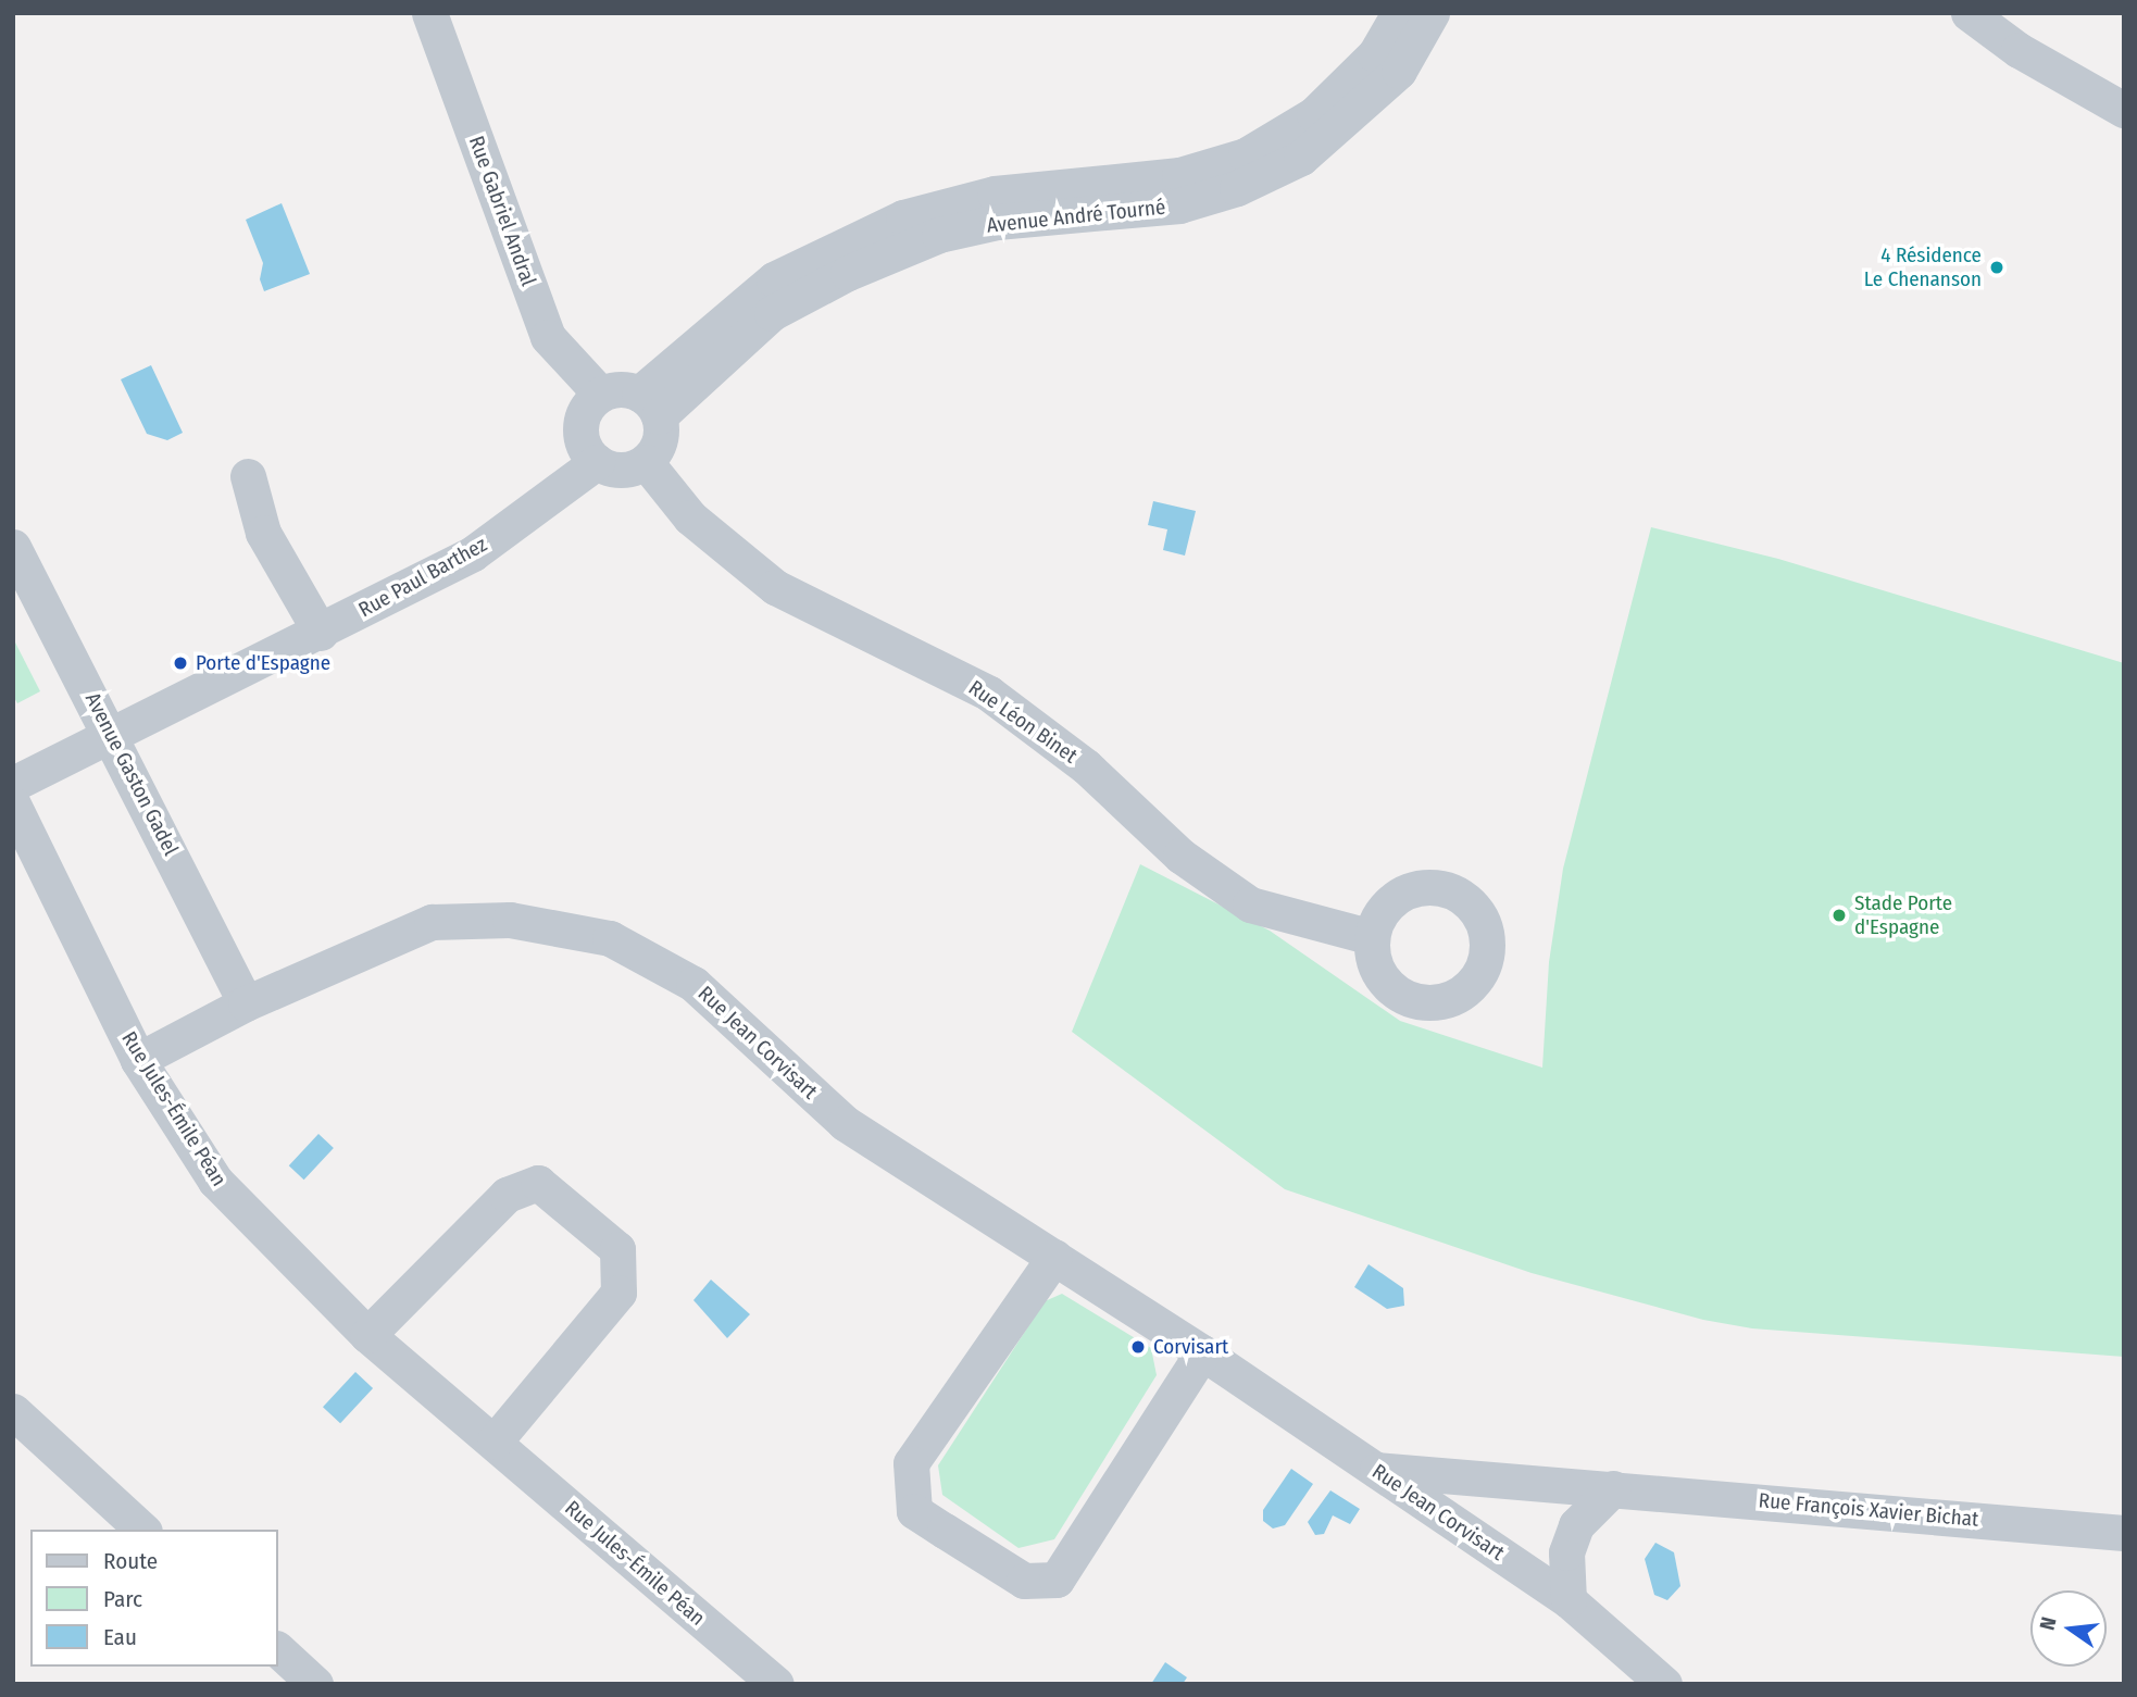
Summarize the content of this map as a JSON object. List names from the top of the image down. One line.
{"streets":{"street":["Rue Gabriel Andral","Avenue André Tourné","Rue Paul Barthez","Rue Léon Binet","Avenue Gaston Gadel","Rue Jean Corvisart","Rue Jules-Émile Péan","Rue François Xavier Bichat"]},"crossings":[["Rue Gabriel Andral","Avenue André Tourné"],["Rue Gabriel Andral","Rue Paul Barthez"],["Rue Gabriel Andral","Rue Léon Binet"],["Avenue André Tourné","Rue Paul Barthez"],["Avenue André Tourné","Rue Léon Binet"],["Rue Paul Barthez","Rue Léon Binet"],["Rue Paul Barthez","Avenue Gaston Gadel"],["Avenue Gaston Gadel","Rue Jean Corvisart"],["Rue Jean Corvisart","Rue Jules-Émile Péan"],["Rue Jean Corvisart","Rue François Xavier Bichat"]],"places":["4 Résidence Le Chenanson","Porte d'Espagne","Stade Porte d'Espagne","Corvisart"],"legend":["Route","Parc","Eau"],"north":"left"}
